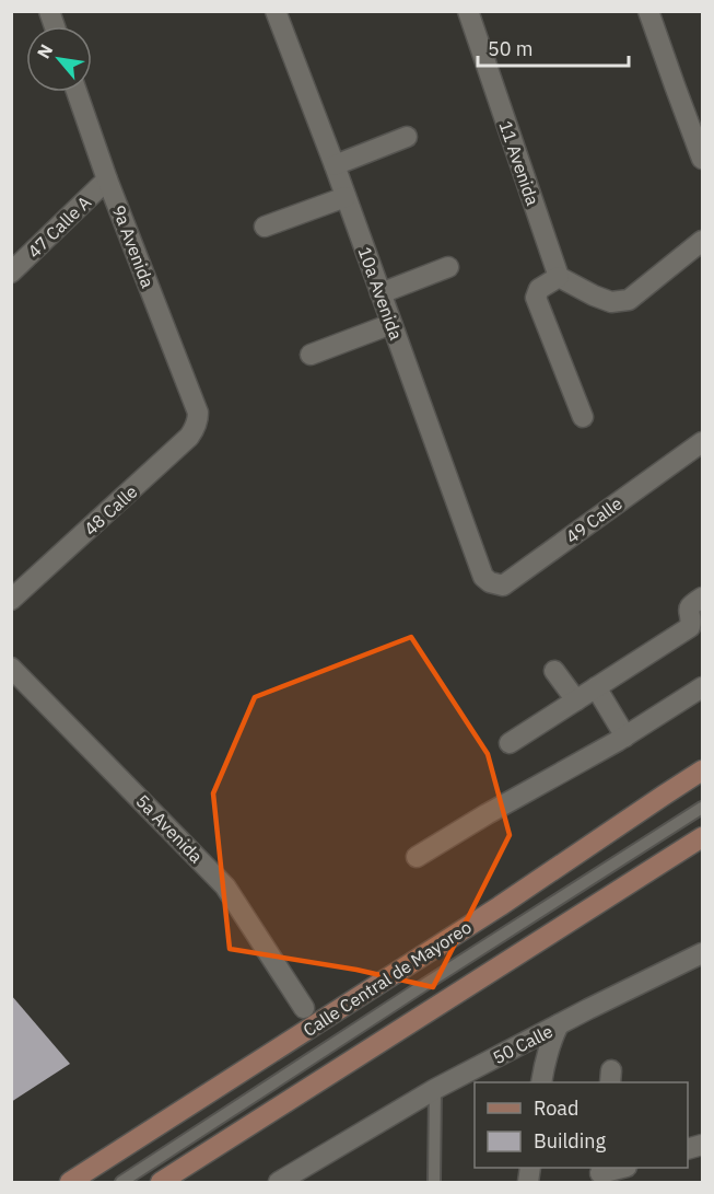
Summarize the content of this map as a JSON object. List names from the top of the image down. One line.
{"streets":{"main road":["Calle Central de Mayoreo"],"street":["11 Avenida","47 Calle A","9a Avenida","10a Avenida","48 Calle","49 Calle","5a Avenida","50 Calle"]},"crossings":[["47 Calle A","9a Avenida"],["9a Avenida","48 Calle"],["10a Avenida","49 Calle"]],"legend":["Road","Building"],"scale_bar":"50 m","north":"top left"}
